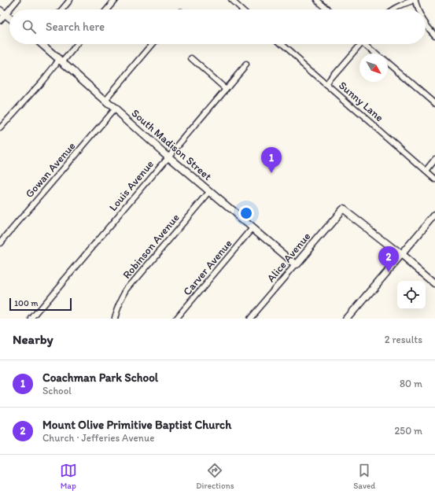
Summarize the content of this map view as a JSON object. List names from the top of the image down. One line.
{"streets":{"street":["Sunny Lane","South Madison Street","Gowan Avenue","Louis Avenue","Robinson Avenue","Alice Avenue","Carver Avenue"]},"crossings":[["South Madison Street","Gowan Avenue"],["South Madison Street","Louis Avenue"],["South Madison Street","Robinson Avenue"],["South Madison Street","Alice Avenue"],["South Madison Street","Carver Avenue"]],"scale_bar":"100 m","north":"bottom right","page":{"search":"Search here","pins":["1","2"],"scale":"100 m","heading":["Nearby","2 results"],"list":[{"mark":"1","name":"Coachman Park School","note":"School","value":"80 m"},{"mark":"2","name":"Mount Olive Primitive Baptist Church","note":"Church · Jefferies Avenue","value":"250 m"}],"nav":["Map","Directions","Saved"]}}
